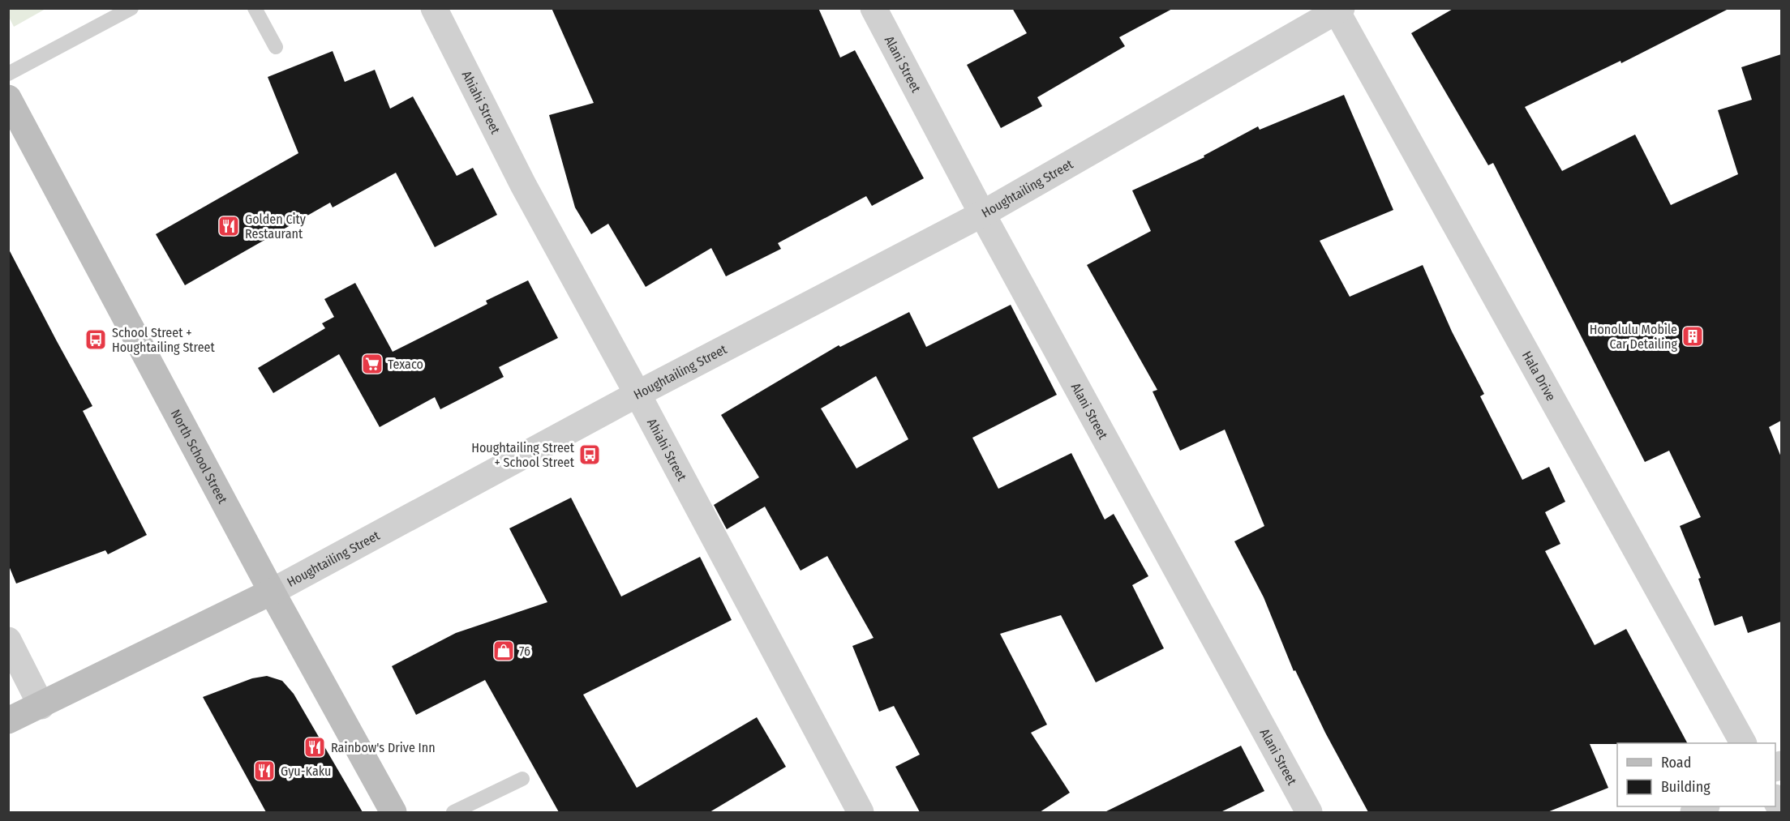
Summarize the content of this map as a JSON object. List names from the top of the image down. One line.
{"streets":{"main road":["Houghtailing Street","North School Street"],"street":["Alani Street","Ahiahi Street","Hala Drive"]},"crossings":[["Alani Street","Houghtailing Street"],["Ahiahi Street","Houghtailing Street"],["Houghtailing Street","Hala Drive"],["Houghtailing Street","North School Street"]],"places":{"restaurant":["Golden City Restaurant","Rainbow's Drive Inn","Gyu-Kaku"],"building":["Honolulu Mobile Car Detailing"],"bus stop":["School Street + Houghtailing Street","Houghtailing Street + School Street"],"supermarket":["Texaco"],"shop":["76"]},"legend":["Road","Building"]}
